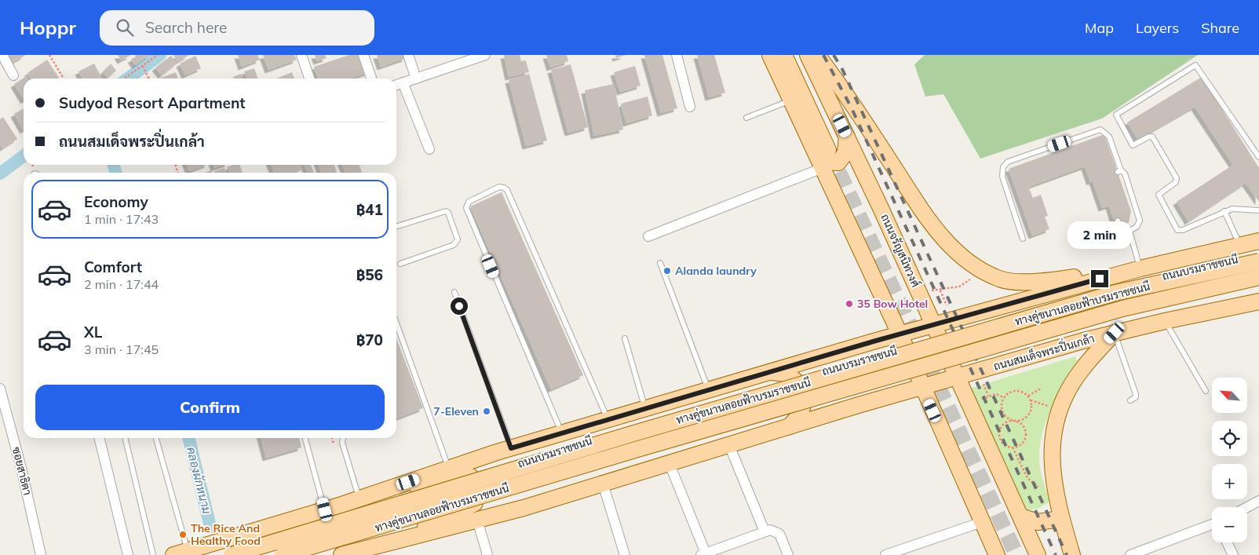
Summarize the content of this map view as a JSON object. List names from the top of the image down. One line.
{"streets":{"main road":["ถนนจรัญสนิทวงศ์","ถนนบรมราชชนนี","ทางคู่ขนานลอยฟ้าบรมราชชนนี","ถนนสมเด็จพระปิ่นเกล้า"],"street":["ซอยสาธิตา"]},"crossings":[["ถนนจรัญสนิทวงศ์","ถนนบรมราชชนนี"],["ถนนจรัญสนิทวงศ์","ถนนสมเด็จพระปิ่นเกล้า"]],"water":["คลองผักหนาม"],"places":["Alanda laundry","35 Bow Hotel","7-Eleven","The Rice And Healthy Food"],"north":"top left","page":{"header":"Hoppr","search":"Search here","nav":["Map","Layers","Share"],"banner":["Sudyod Resort Apartment","ถนนสมเด็จพระปิ่นเกล้า"],"list":[{"name":"Economy","note":"1 min · 17:43","value":"฿41"},{"name":"Comfort","note":"2 min · 17:44","value":"฿56"},{"name":"XL","note":"3 min · 17:45","value":"฿70"}],"bubble":"2 min","buttons":"Confirm","map_buttons":["+","−"]}}
